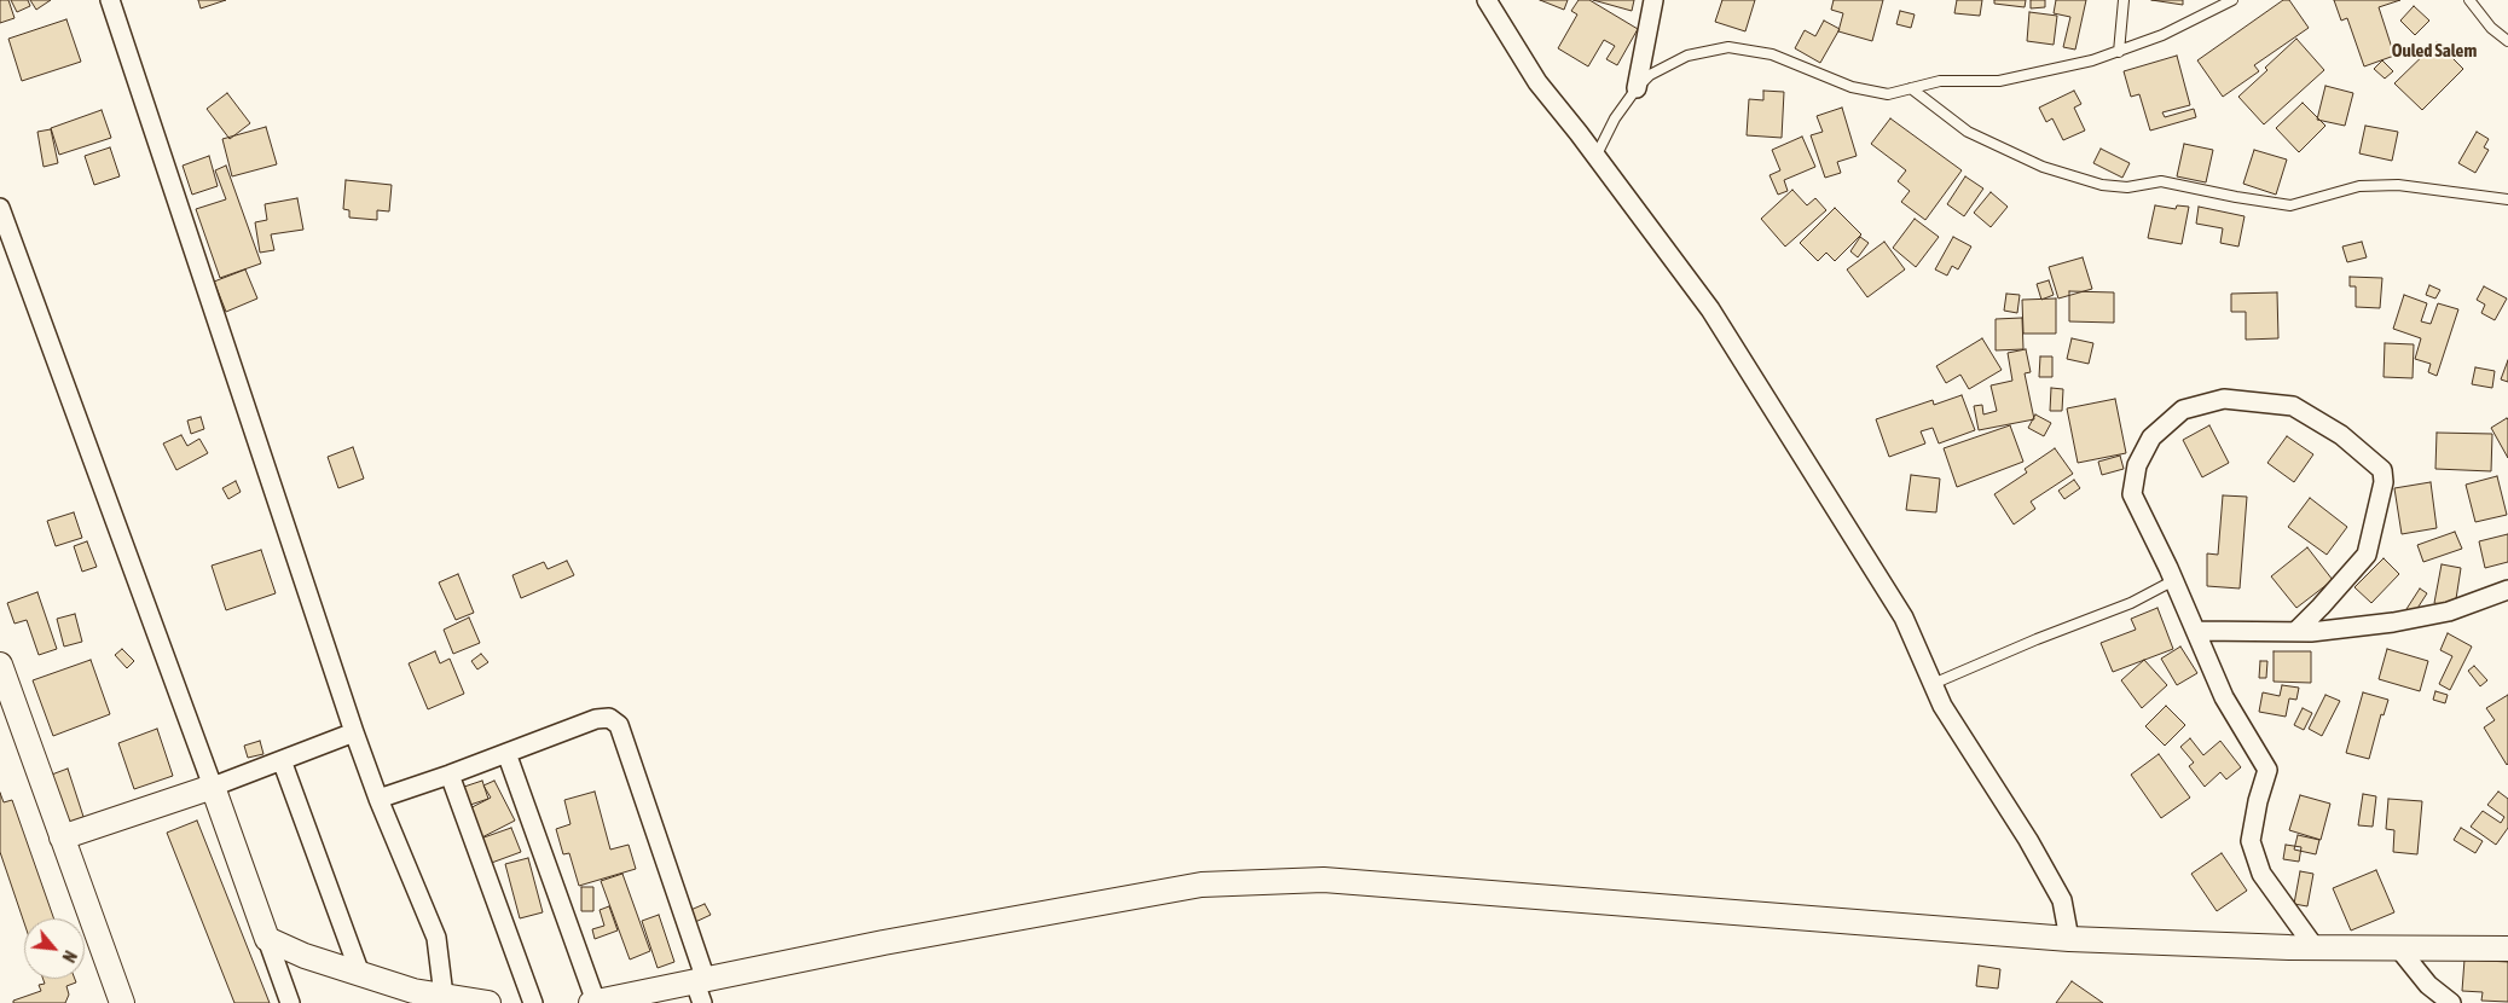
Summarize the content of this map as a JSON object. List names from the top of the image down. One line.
{"districts":["Ouled Salem"],"north":"bottom right"}
